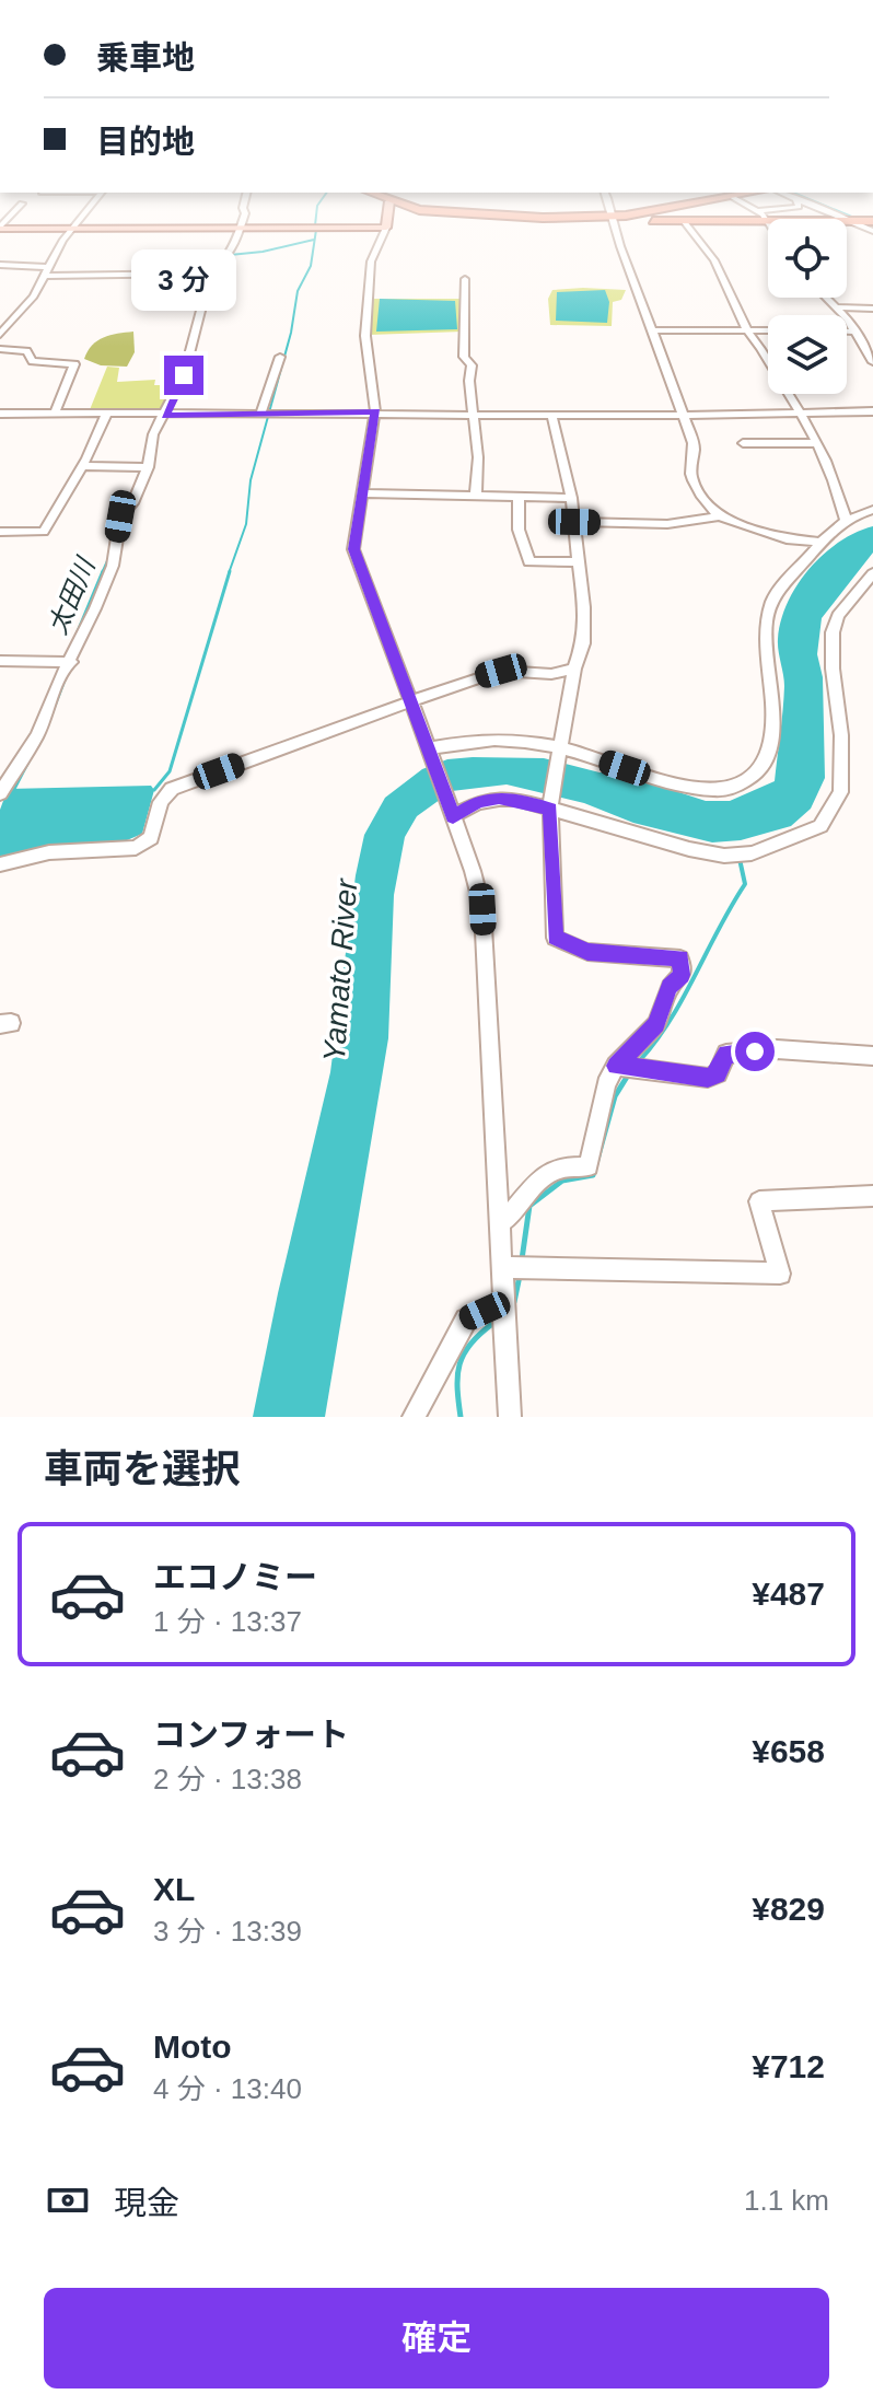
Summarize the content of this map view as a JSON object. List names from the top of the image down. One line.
{"water":["太田川","Yamato River"],"page":{"banner":["乗車地","目的地"],"bubble":"3 分","heading":"車両を選択","list":[{"name":"エコノミー","note":"1 分 · 13:37","value":"¥487"},{"name":"コンフォート","note":"2 分 · 13:38","value":"¥658"},{"name":"XL","note":"3 分 · 13:39","value":"¥829"},{"name":"Moto","note":"4 分 · 13:40","value":"¥712"}],"pay":["現金","1.1 km"],"buttons":"確定"}}
